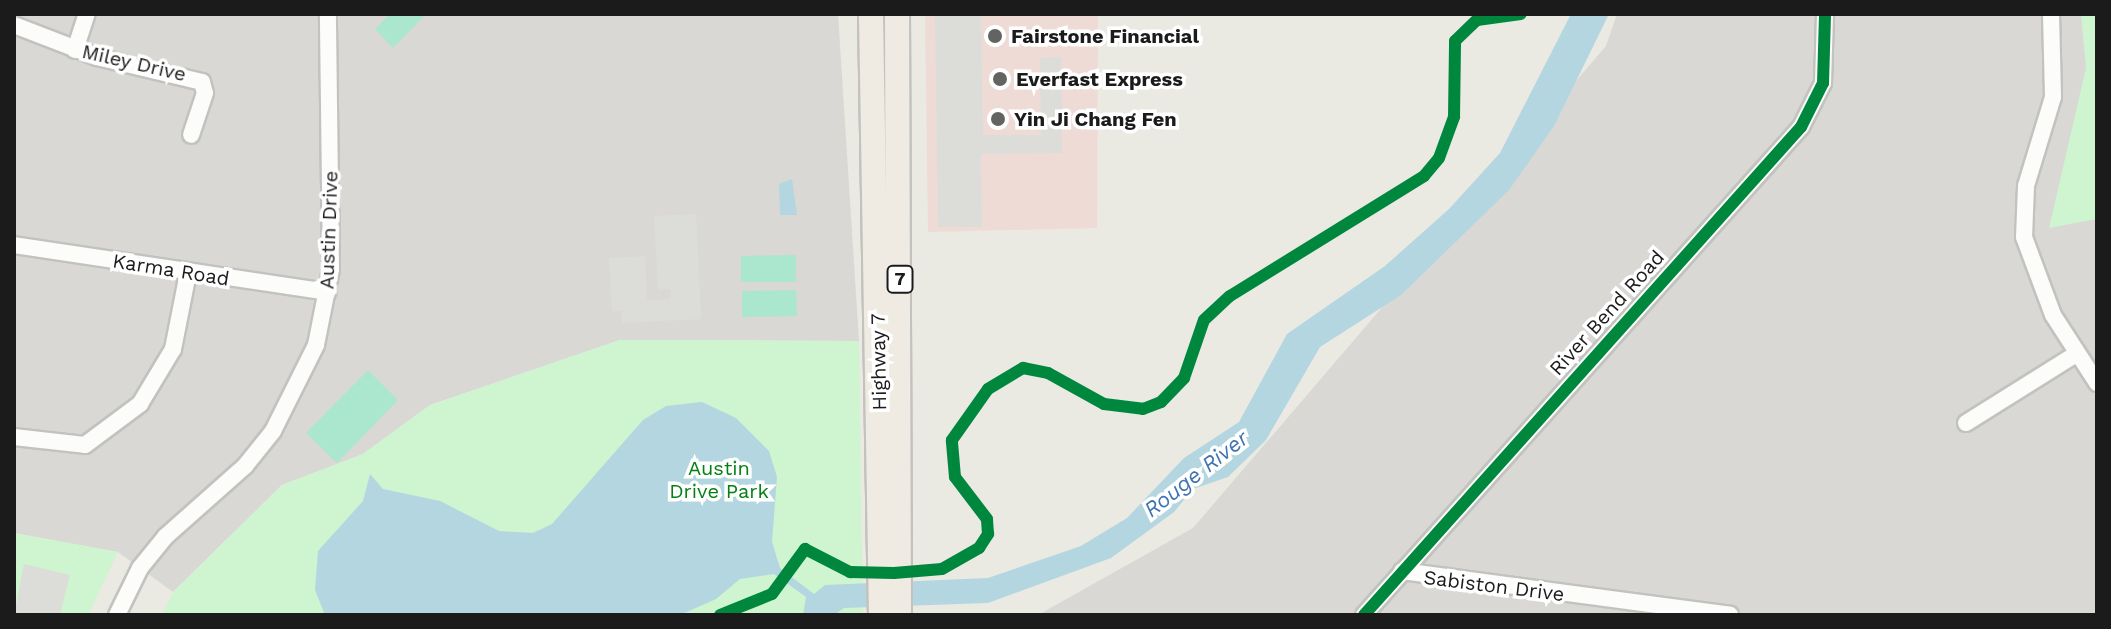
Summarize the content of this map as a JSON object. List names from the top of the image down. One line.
{"streets":{"main road":["7","Highway 7"],"street":["Miley Drive","Austin Drive","Karma Road","River Bend Road","Sabiston Drive"]},"crossings":[["Austin Drive","Karma Road"],["River Bend Road","Sabiston Drive"]],"water":["Rouge River"],"parks":["Austin Drive Park"],"places":["Fairstone Financial","Everfast Express","Yin Ji Chang Fen"]}
